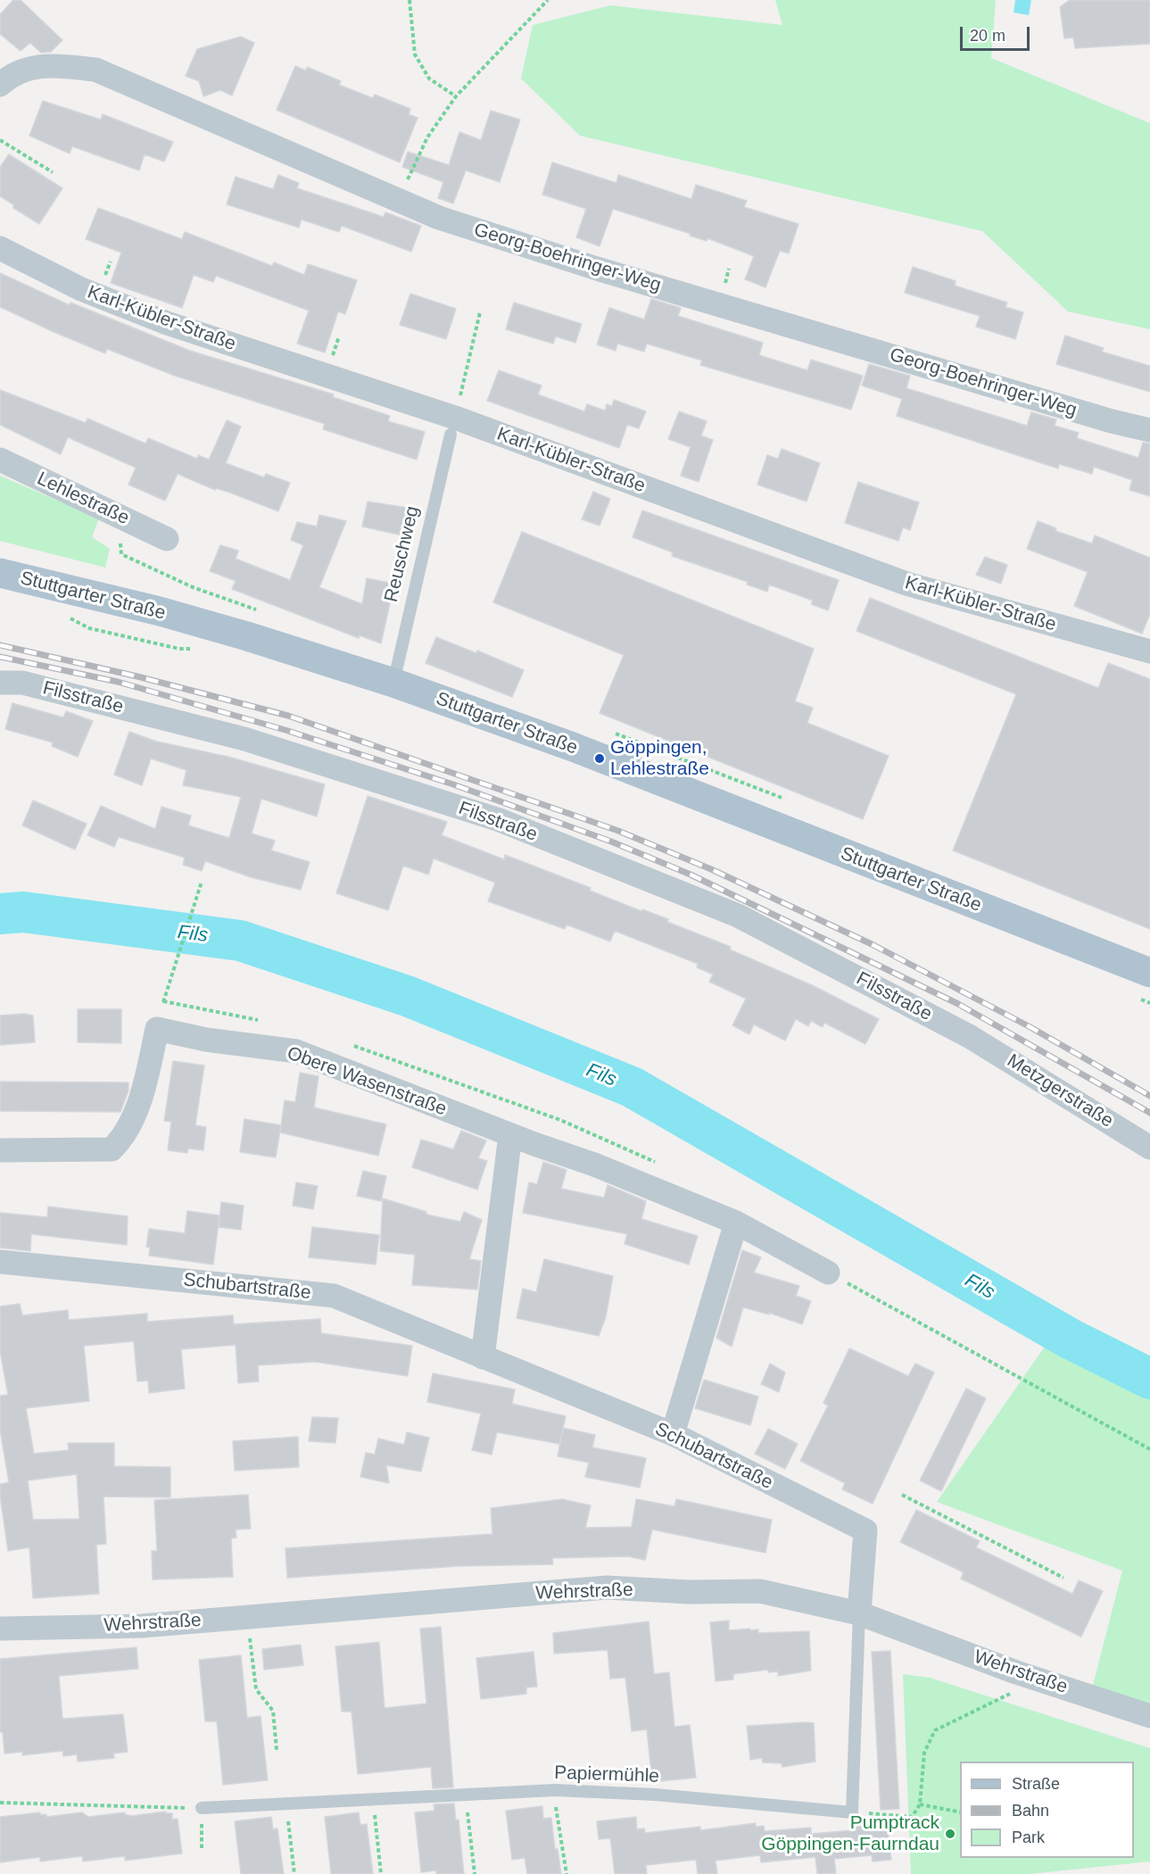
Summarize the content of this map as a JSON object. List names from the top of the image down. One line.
{"streets":{"main road":["Stuttgarter Straße"],"street":["Georg-Boehringer-Weg","Karl-Kübler-Straße","Lehlestraße","Filsstraße","Obere Wasenstraße","Metzgerstraße","Schubartstraße","Wehrstraße"],"lane":["Reuschweg","Papiermühle"]},"crossings":[["Reuschweg","Stuttgarter Straße"],["Filsstraße","Metzgerstraße"],["Schubartstraße","Wehrstraße"]],"water":["Fils"],"places":["Göppingen, Lehlestraße","Pumptrack Göppingen-Faurndau"],"legend":["Straße","Bahn","Park"],"scale_bar":"20 m"}
